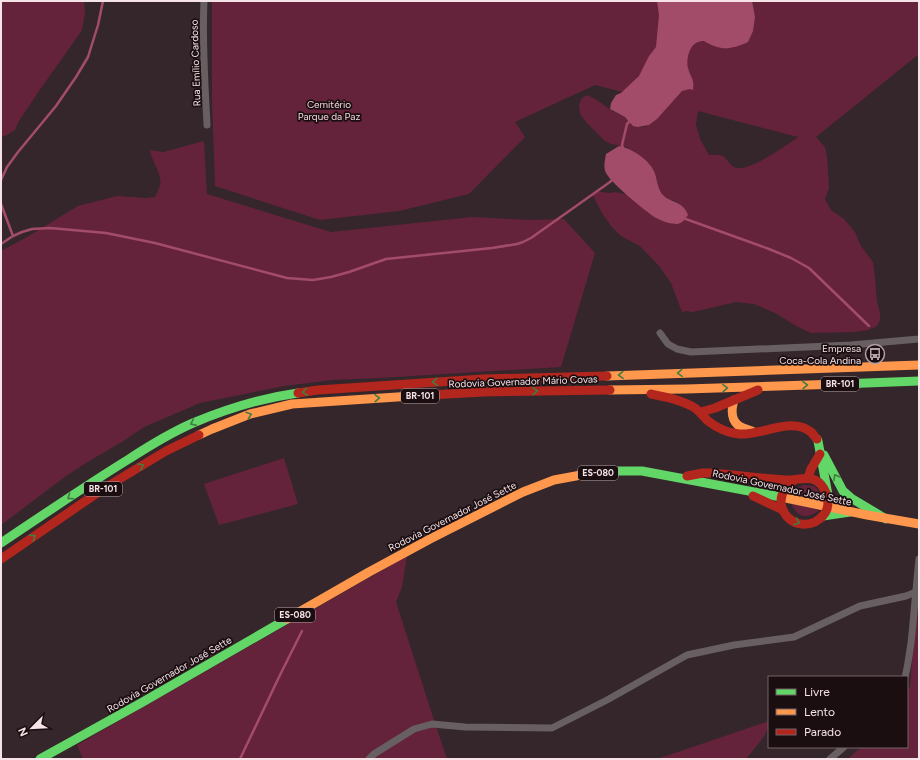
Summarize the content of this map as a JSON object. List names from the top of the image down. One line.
{"streets":{"main road":["Rodovia Governador Mário Covas","BR-101","ES-080","Rodovia Governador José Sette"],"street":["Rua Emílio Cardoso"]},"parks":["Cemitério Parque da Paz"],"places":{"bus stop":["Empresa Coca-Cola Andina"]},"legend":["Livre","Lento","Parado"],"north":"bottom left"}
